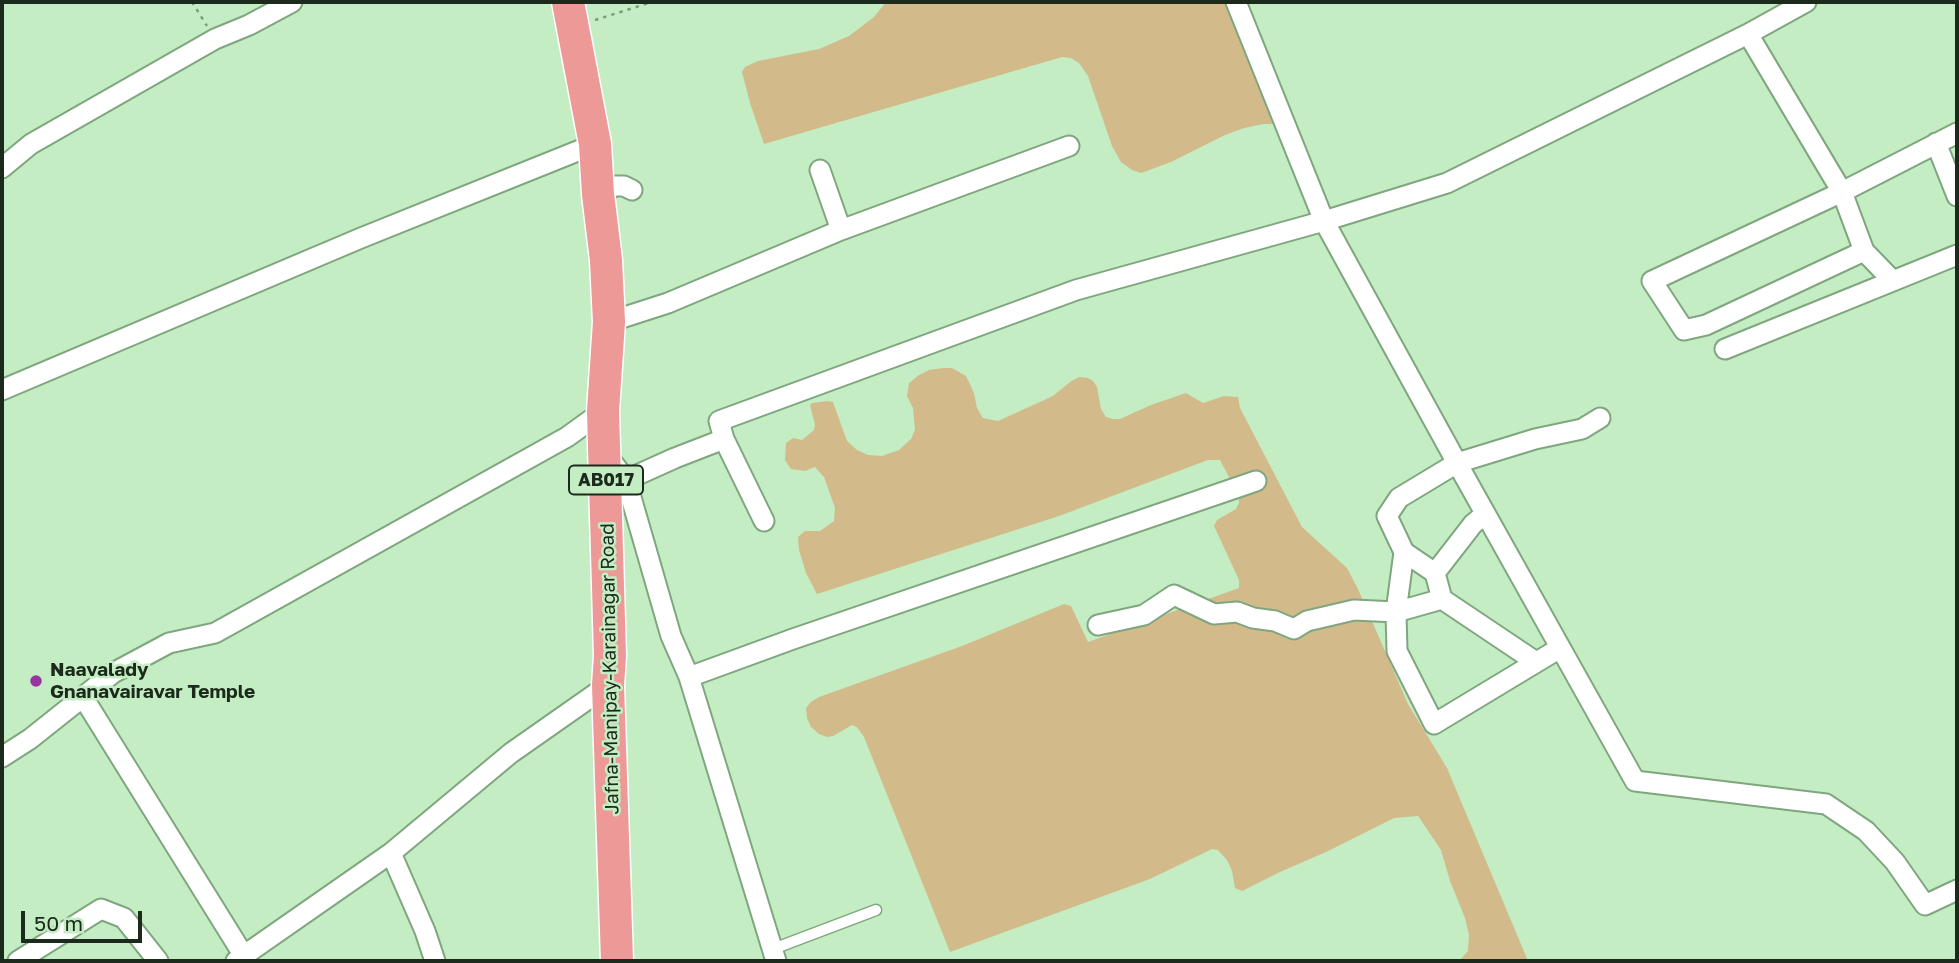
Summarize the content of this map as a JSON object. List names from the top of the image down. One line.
{"streets":{"main road":["AB017","Jafna-Manipay-Karainagar Road"]},"places":["Naavalady Gnanavairavar Temple"],"scale_bar":"50 m"}
